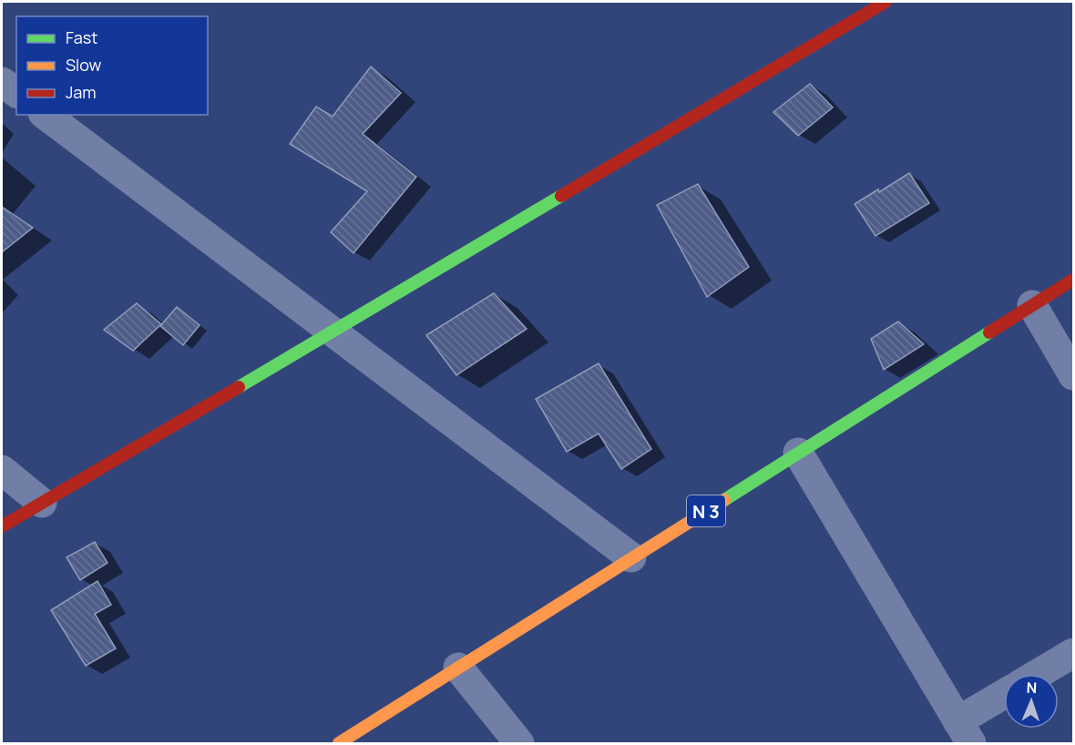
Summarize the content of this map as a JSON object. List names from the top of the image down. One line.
{"streets":{"street":["N 3"]},"legend":["Fast","Slow","Jam"],"north":"top"}
